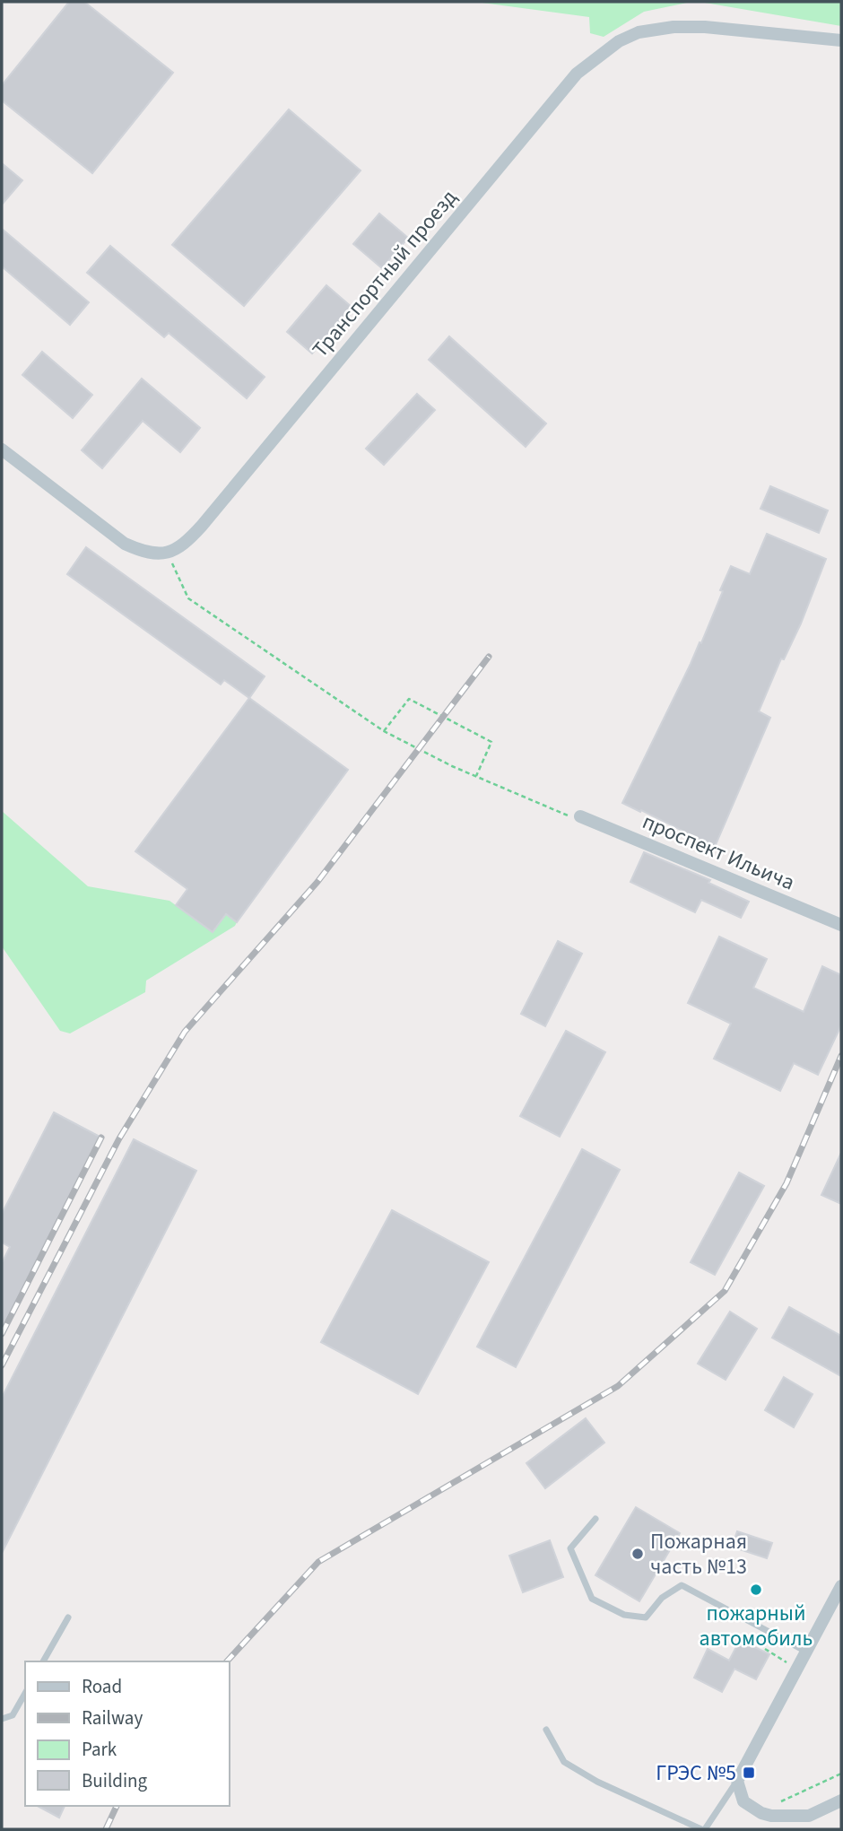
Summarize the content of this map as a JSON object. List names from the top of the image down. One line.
{"streets":{"street":["Транспортный проезд","проспект Ильича"]},"places":{"other":["Пожарная часть №13","пожарный автомобиль"],"transit":["ГРЭС №5"]},"legend":["Road","Railway","Park","Building"]}
